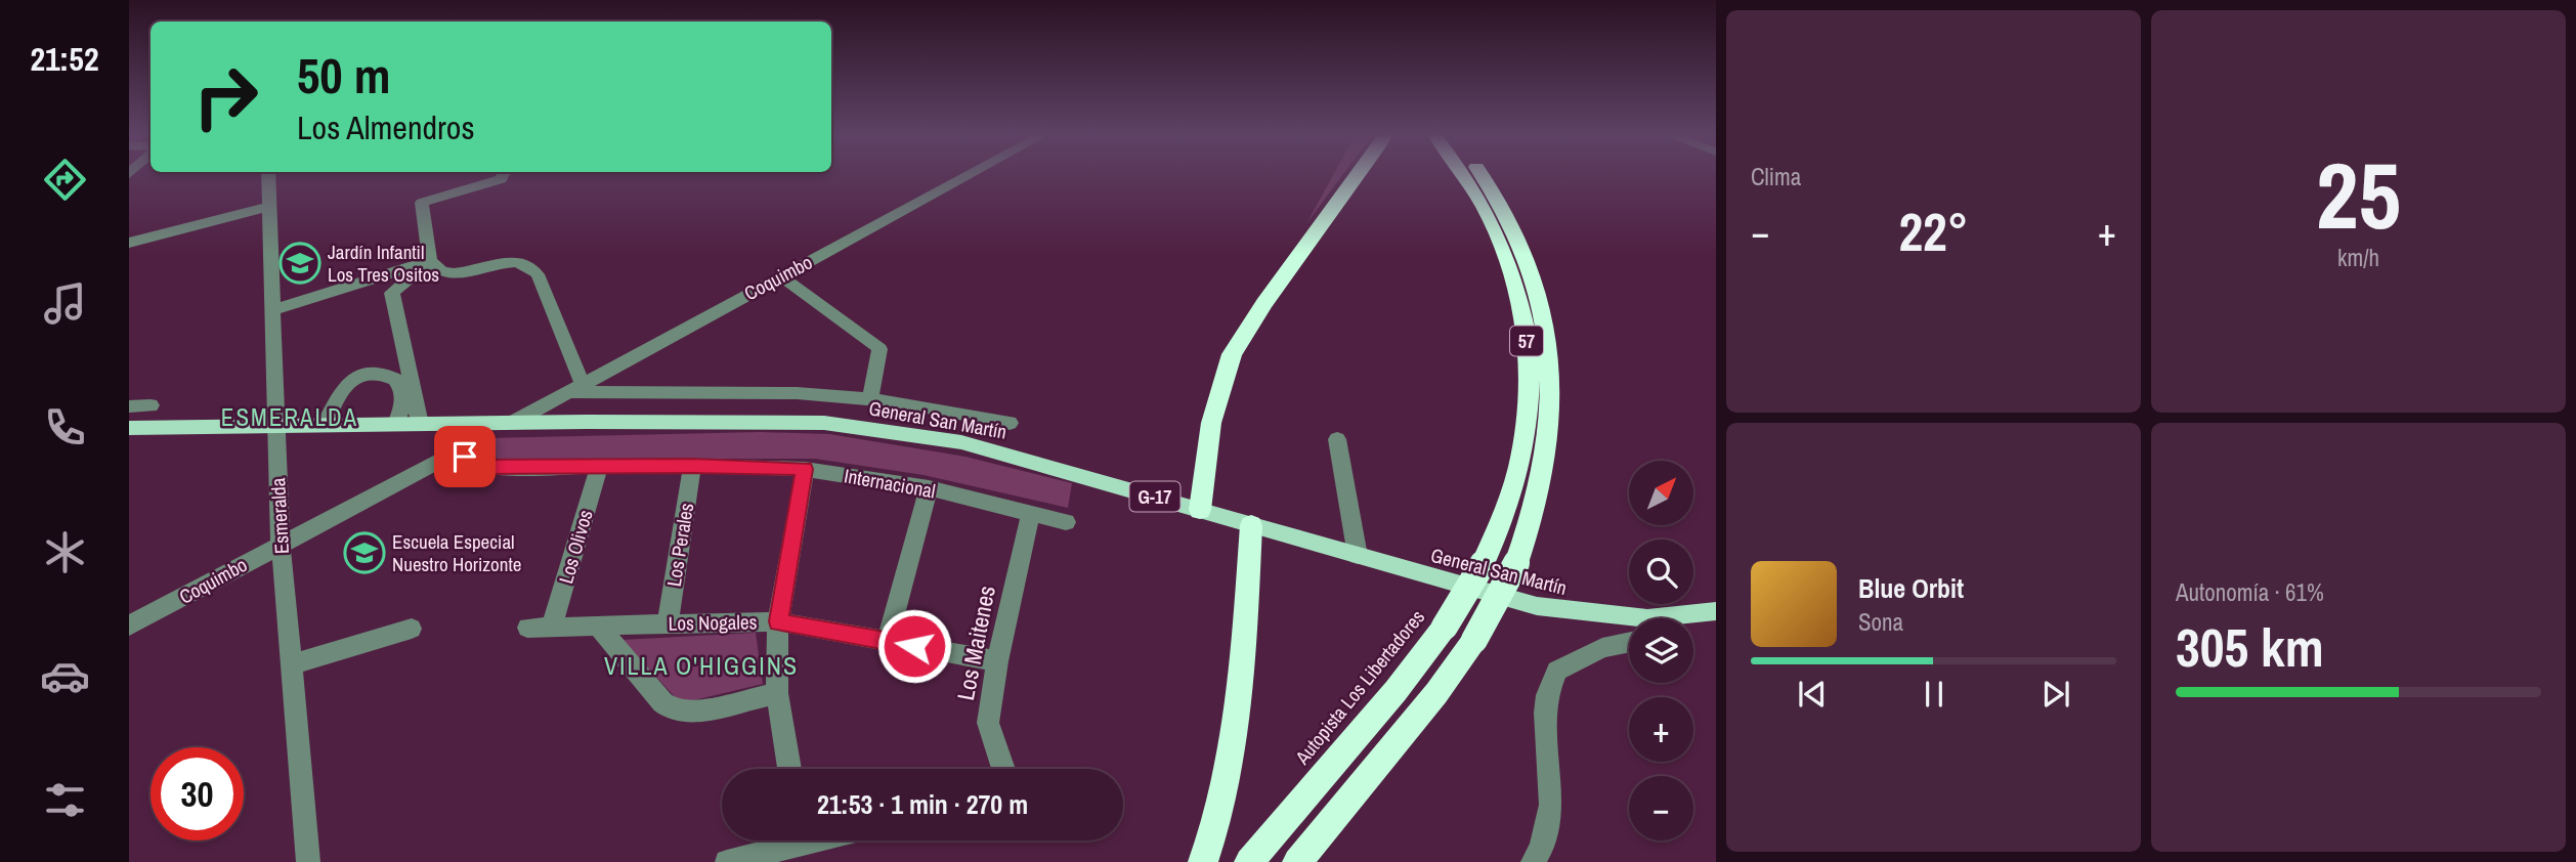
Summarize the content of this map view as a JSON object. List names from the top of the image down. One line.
{"streets":{"highway":["57","Autopista Los Libertadores"],"main road":["General San Martín","G-17"],"street":["Coquimbo","Internacional","Esmeralda","Los Perales","Los Olivos","Los Nogales","Los Maitenes"]},"crossings":[["Coquimbo","General San Martín"],["Coquimbo","Internacional"],["Coquimbo","Esmeralda"],["General San Martín","Esmeralda"],["Internacional","Los Perales"],["Internacional","Los Olivos"],["Internacional","Los Maitenes"],["Los Perales","Los Nogales"],["Los Olivos","Los Nogales"],["Los Nogales","Los Maitenes"]],"districts":["ESMERALDA","VILLA O'HIGGINS"],"places":{"school or university":["Jardín Infantil Los Tres Ositos","Escuela Especial Nuestro Horizonte"]},"north":"top right","page":{"tabs":"21:52","tile":["Clima",["25","km/h"],["Autonomía · 61%","305 km"]],"turn":["50 m","Los Almendros"],"heat":["−","22°","+"],"map_buttons":["+","−"],"song":["Blue Orbit","Sona"],"limit":"30","trip":"21:53 · 1 min · 270 m"}}
